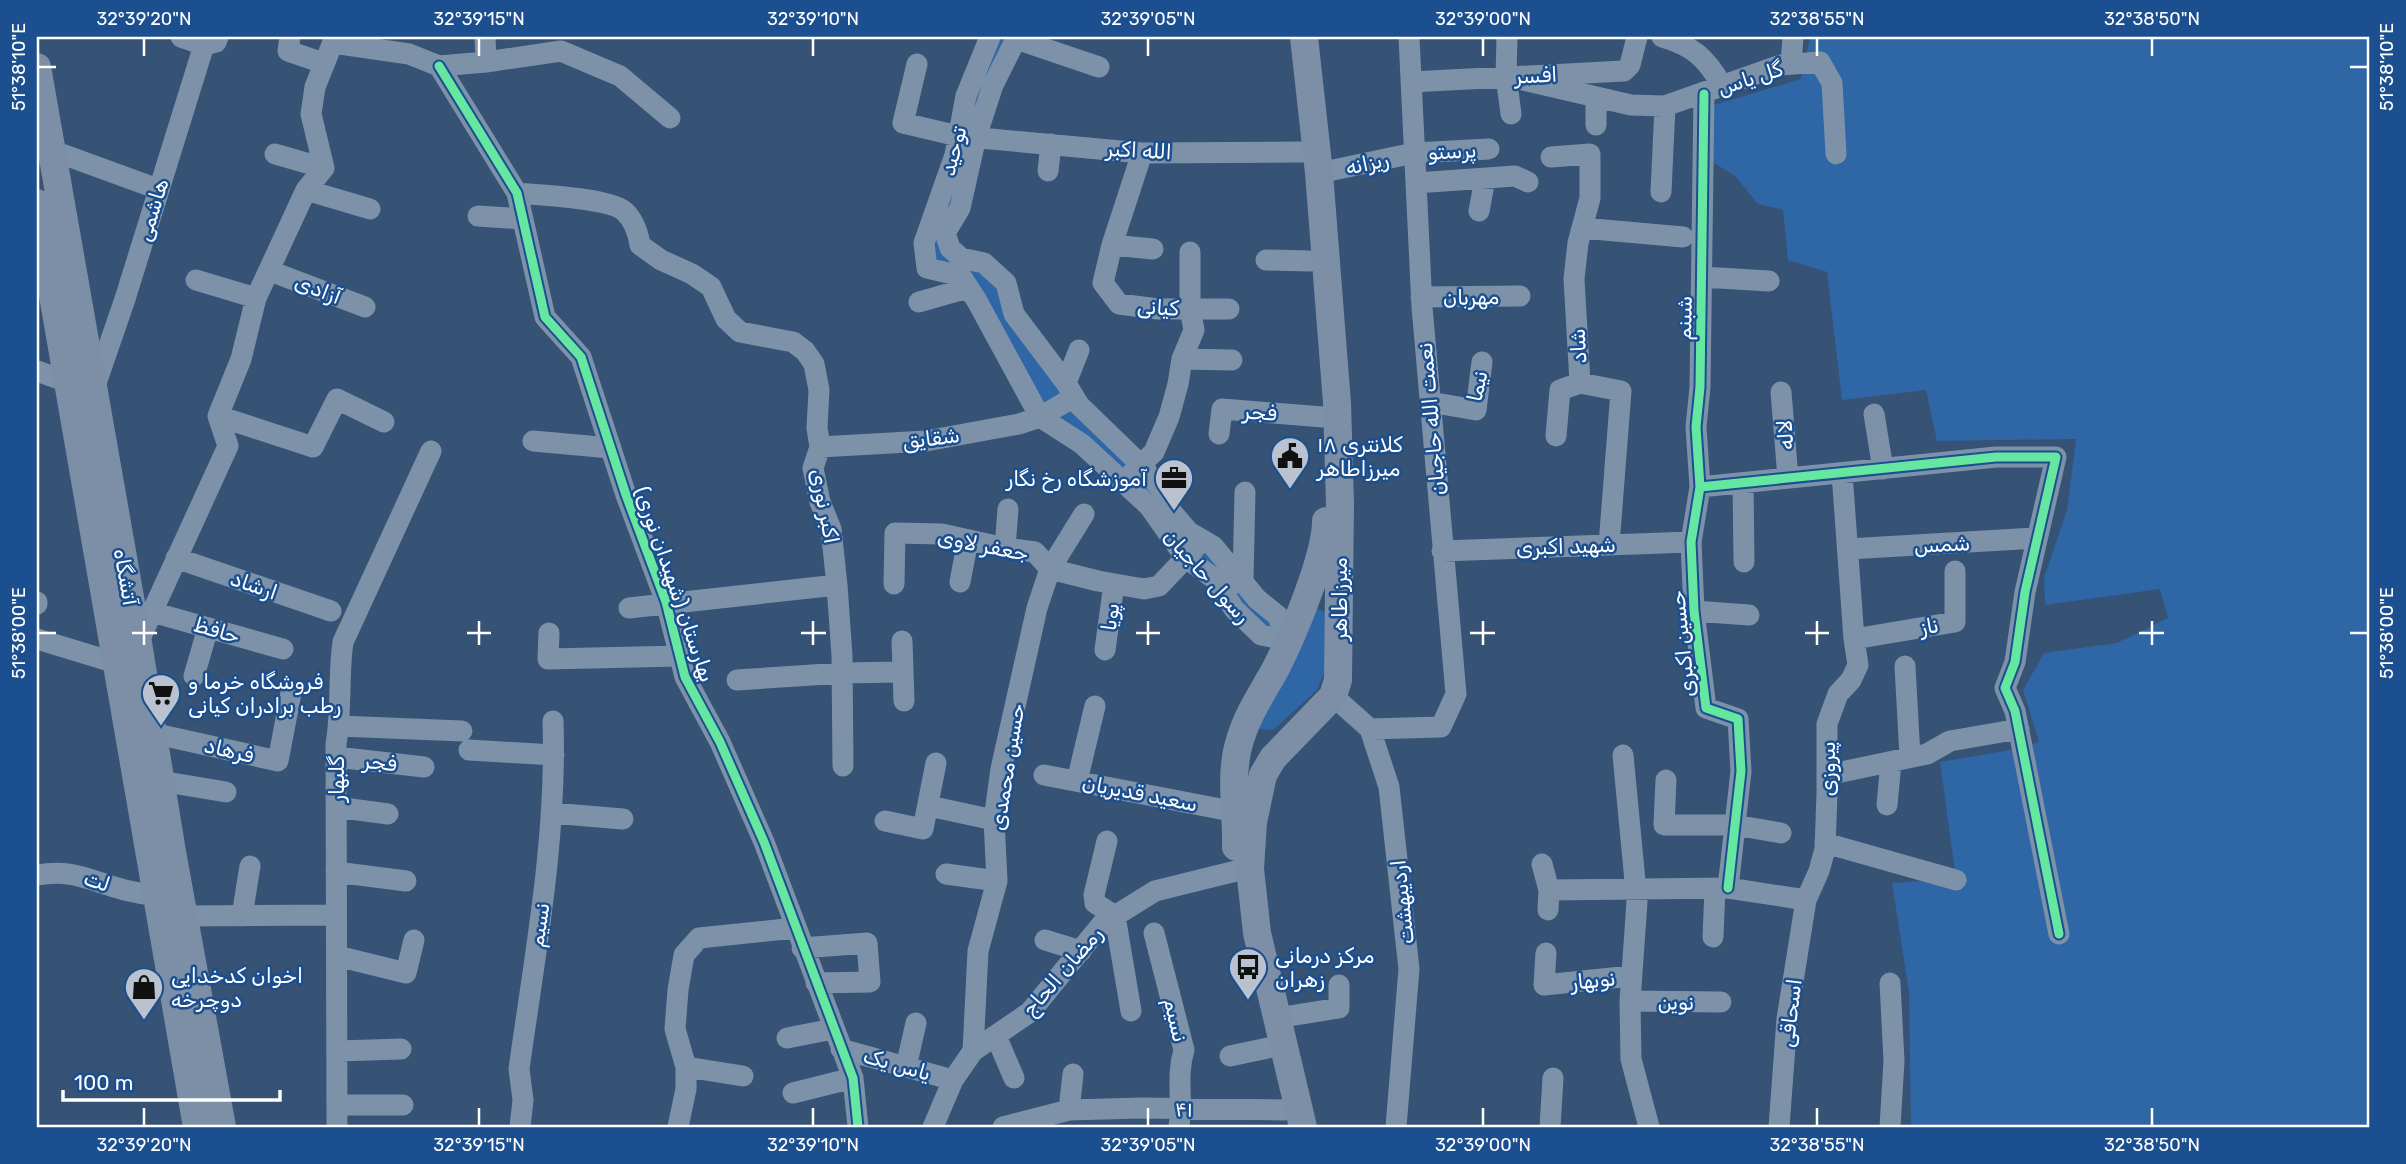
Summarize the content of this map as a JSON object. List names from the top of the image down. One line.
{"streets":{"main road":["آتشگاه","میرزاطاهر"],"street":["افسر","گل یاس","الله اکبر","توحید","پرستو","ریزانه","هاشمی","آزادی","مهربان","کیانی","شبنم","شاد","نیما","فجر","نعمت الله حاجیان","لاله","شقایق","اکبر نوری","شمس","جعفر لاوی","شهید اکبری","رسول حاجیان","بهارستان (شهیدان نوری)","ارشاد","پویا","ناز","حافظ","حسین اکبری","فرهاد","حسین محمدی","پیروزی","گلبهار","سعید قدیریان","لت","اردیبهشت","نسیم","رمضان الحاج","نوبهار","نوین","اسحاقی","یاس یک","۴۱"]},"crossings":[["افسر","گل یاس"],["افسر","نعمت الله حاجیان"],["گل یاس","شبنم"],["الله اکبر","توحید"],["الله اکبر","ریزانه"],["الله اکبر","کیانی"],["الله اکبر","میرزاطاهر"],["توحید","رسول حاجیان"],["پرستو","ریزانه"],["پرستو","نعمت الله حاجیان"],["ریزانه","نعمت الله حاجیان"],["ریزانه","میرزاطاهر"],["هاشمی","آتشگاه"],["مهربان","نعمت الله حاجیان"],["کیانی","رسول حاجیان"],["شبنم","شهید اکبری"],["شبنم","حسین اکبری"],["شاد","شهید اکبری"],["نیما","نعمت الله حاجیان"],["فجر","میرزاطاهر"],["فجر","گلبهار"],["نعمت الله حاجیان","شهید اکبری"],["نعمت الله حاجیان","اردیبهشت"],["شقایق","اکبر نوری"],["شقایق","رسول حاجیان"],["اکبر نوری","بهارستان (شهیدان نوری)"],["شمس","پیروزی"],["جعفر لاوی","رسول حاجیان"],["جعفر لاوی","پویا"],["جعفر لاوی","حسین محمدی"],["شهید اکبری","حسین اکبری"],["رسول حاجیان","میرزاطاهر"],["آتشگاه","فرهاد"],["آتشگاه","لت"],["بهارستان (شهیدان نوری)","یاس یک"],["میرزاطاهر","سعید قدیریان"],["میرزاطاهر","رمضان الحاج"],["میرزاطاهر","۴۱"],["ناز","پیروزی"],["حسین محمدی","رمضان الحاج"],["پیروزی","اسحاقی"],["نسیم","۴۱"],["رمضان الحاج","یاس یک"]],"places":{"public building":["کلانتری ۱۸ میرزاطاهر"],"office":["آموزشگاه رخ نگار"],"supermarket":["فروشگاه خرما و رطب برادران کیانی"],"bus stop":["مرکز درمانی زهران"],"shop":["اخوان کدخدایی دوچرخه"]},"scale_bar":"100 m","coordinates":["32°39'20\"N","32°39'15\"N","32°39'10\"N","32°39'05\"N","32°39'00\"N","32°38'55\"N","32°38'50\"N","51°38'10\"E","51°38'00\"E"]}
